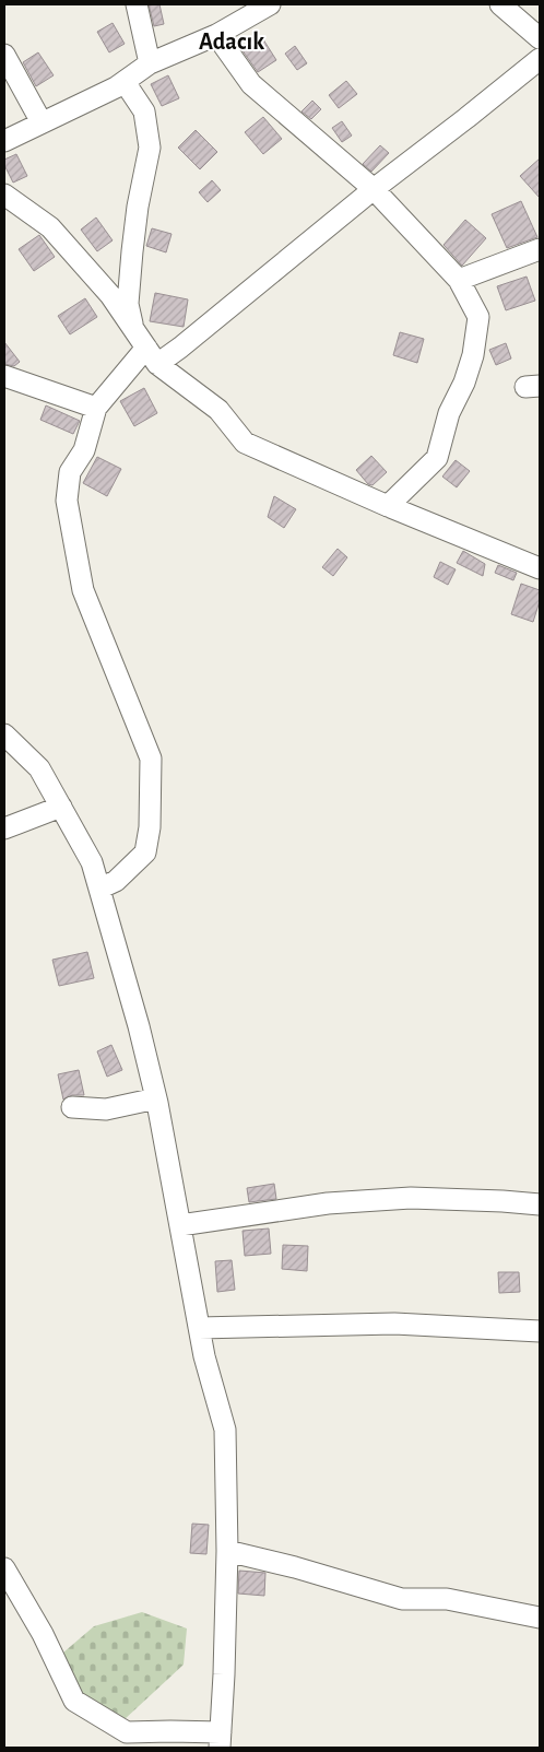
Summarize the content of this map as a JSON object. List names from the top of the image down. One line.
{"districts":["Adacık"]}
